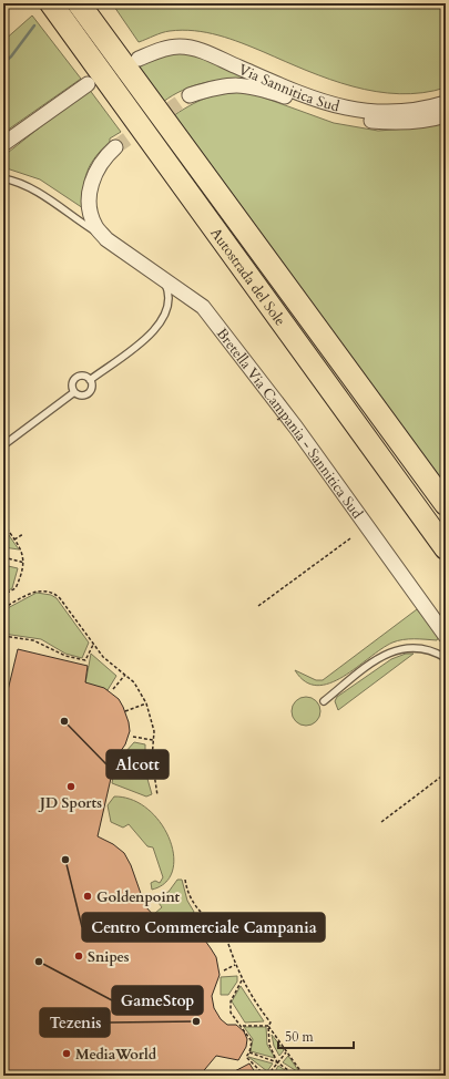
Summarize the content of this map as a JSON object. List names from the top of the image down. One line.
{"streets":{"highway":["Autostrada del Sole"],"street":["Via Sannitica Sud","Bretella Via Campania - Sannitica Sud"]},"places":["Alcott","JD Sports","Centro Commerciale Campania","Goldenpoint","Snipes","GameStop","Tezenis","MediaWorld"],"scale_bar":"50 m"}
